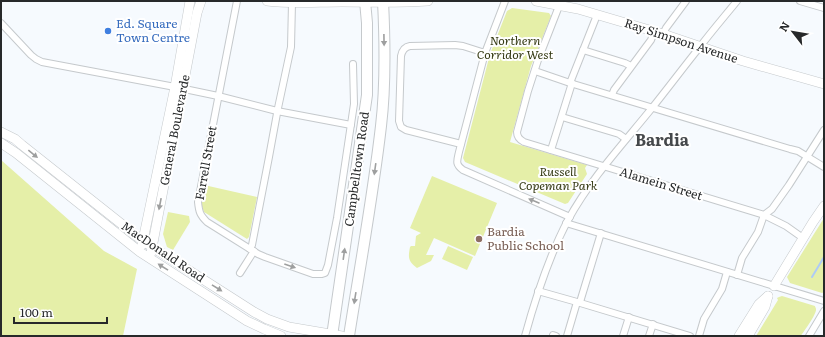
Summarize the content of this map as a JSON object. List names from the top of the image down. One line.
{"streets":{"main road":["Campbelltown Road"],"street":["Ray Simpson Avenue","General Boulevarde","Farrell Street","Alamein Street","MacDonald Road"]},"crossings":[["General Boulevarde","MacDonald Road"],["Campbelltown Road","MacDonald Road"]],"districts":["Bardia"],"parks":["Northern Corridor West","Russell Copeman Park"],"places":["Ed. Square Town Centre","Bardia Public School"],"scale_bar":"100 m","north":"top left"}
